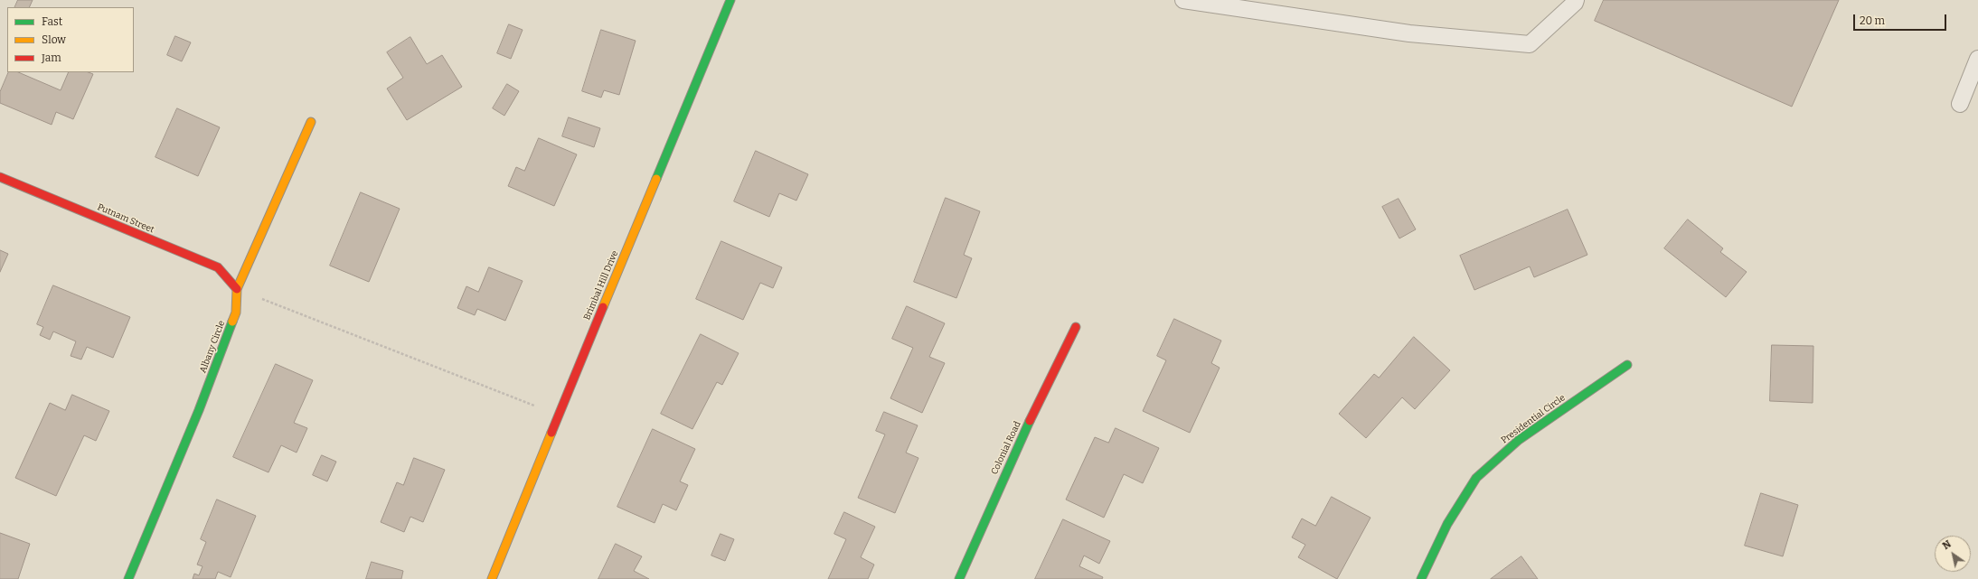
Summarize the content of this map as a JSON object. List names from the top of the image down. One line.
{"streets":{"street":["Putnam Street","Brimbal Hill Drive","Albany Circle","Presidential Circle","Colonial Road"]},"crossings":[["Putnam Street","Albany Circle"]],"legend":["Fast","Slow","Jam"],"scale_bar":"20 m","north":"top left"}
